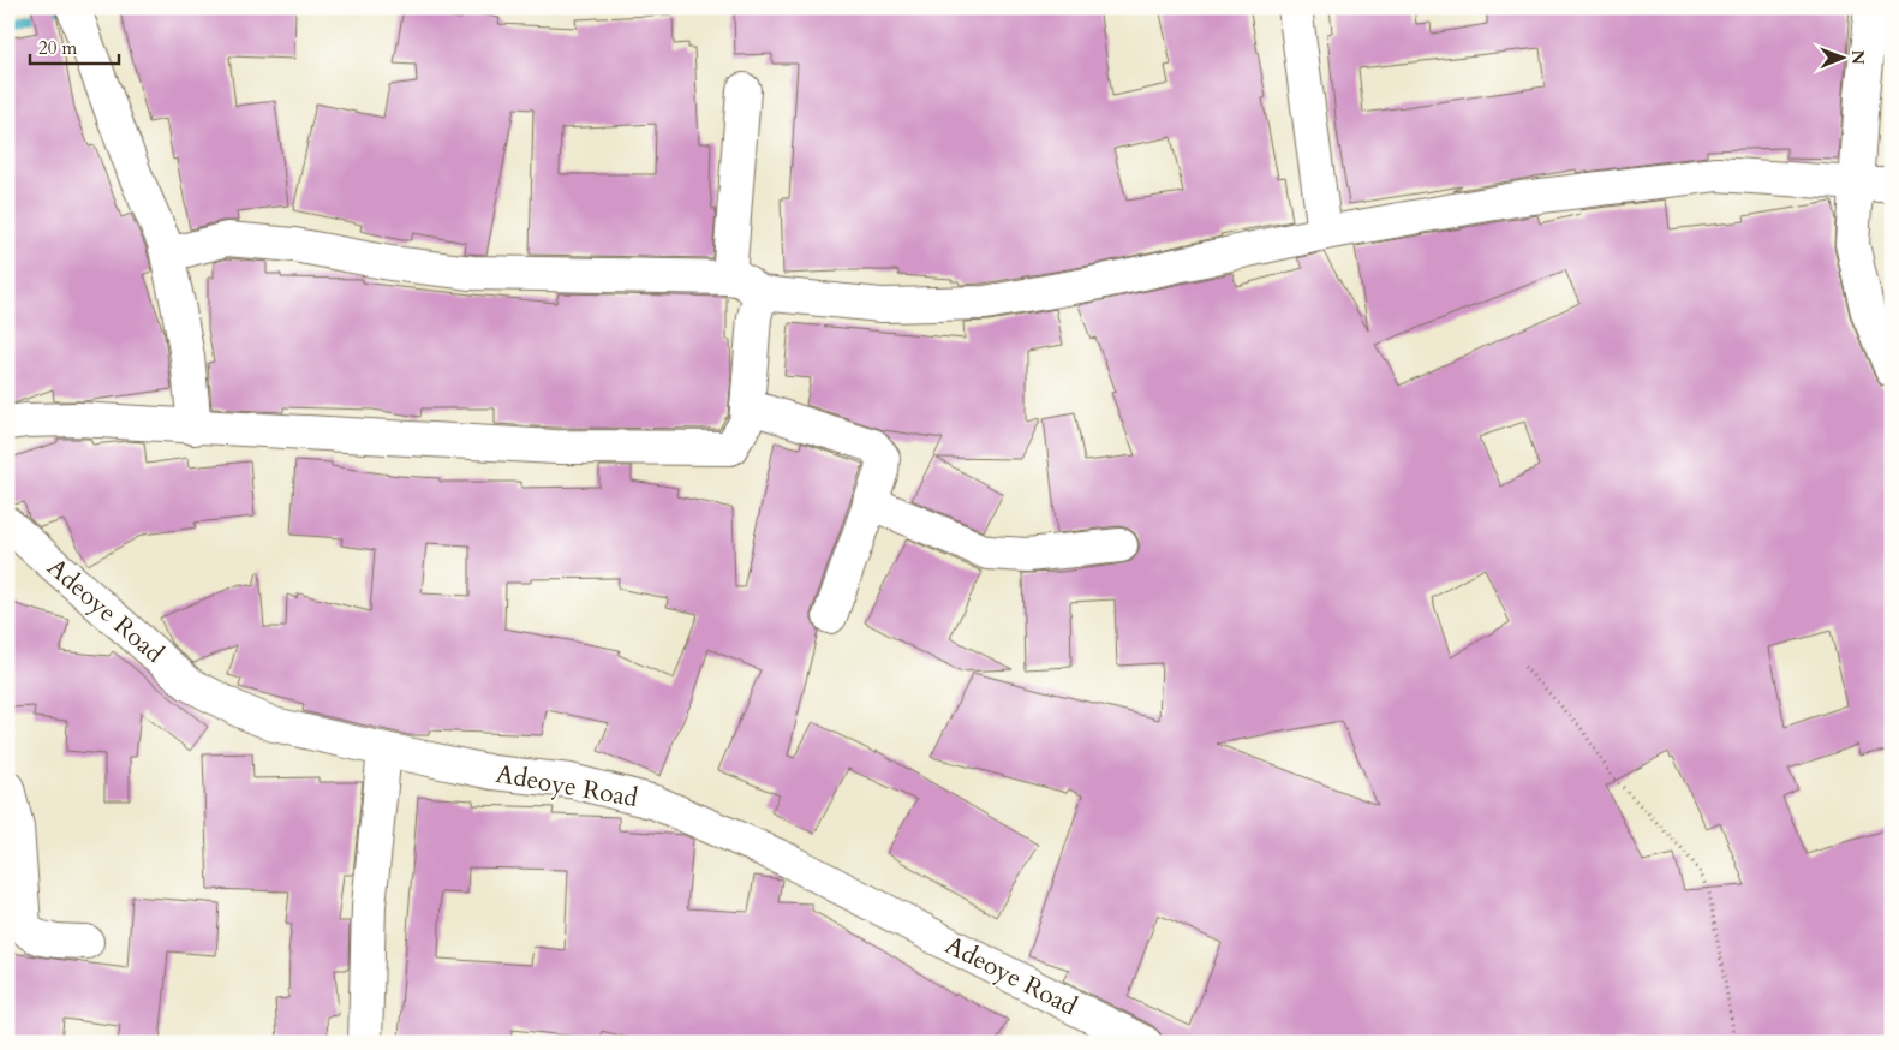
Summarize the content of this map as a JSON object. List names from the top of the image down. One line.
{"streets":{"street":["Adeoye Road"]},"scale_bar":"20 m","north":"right"}
